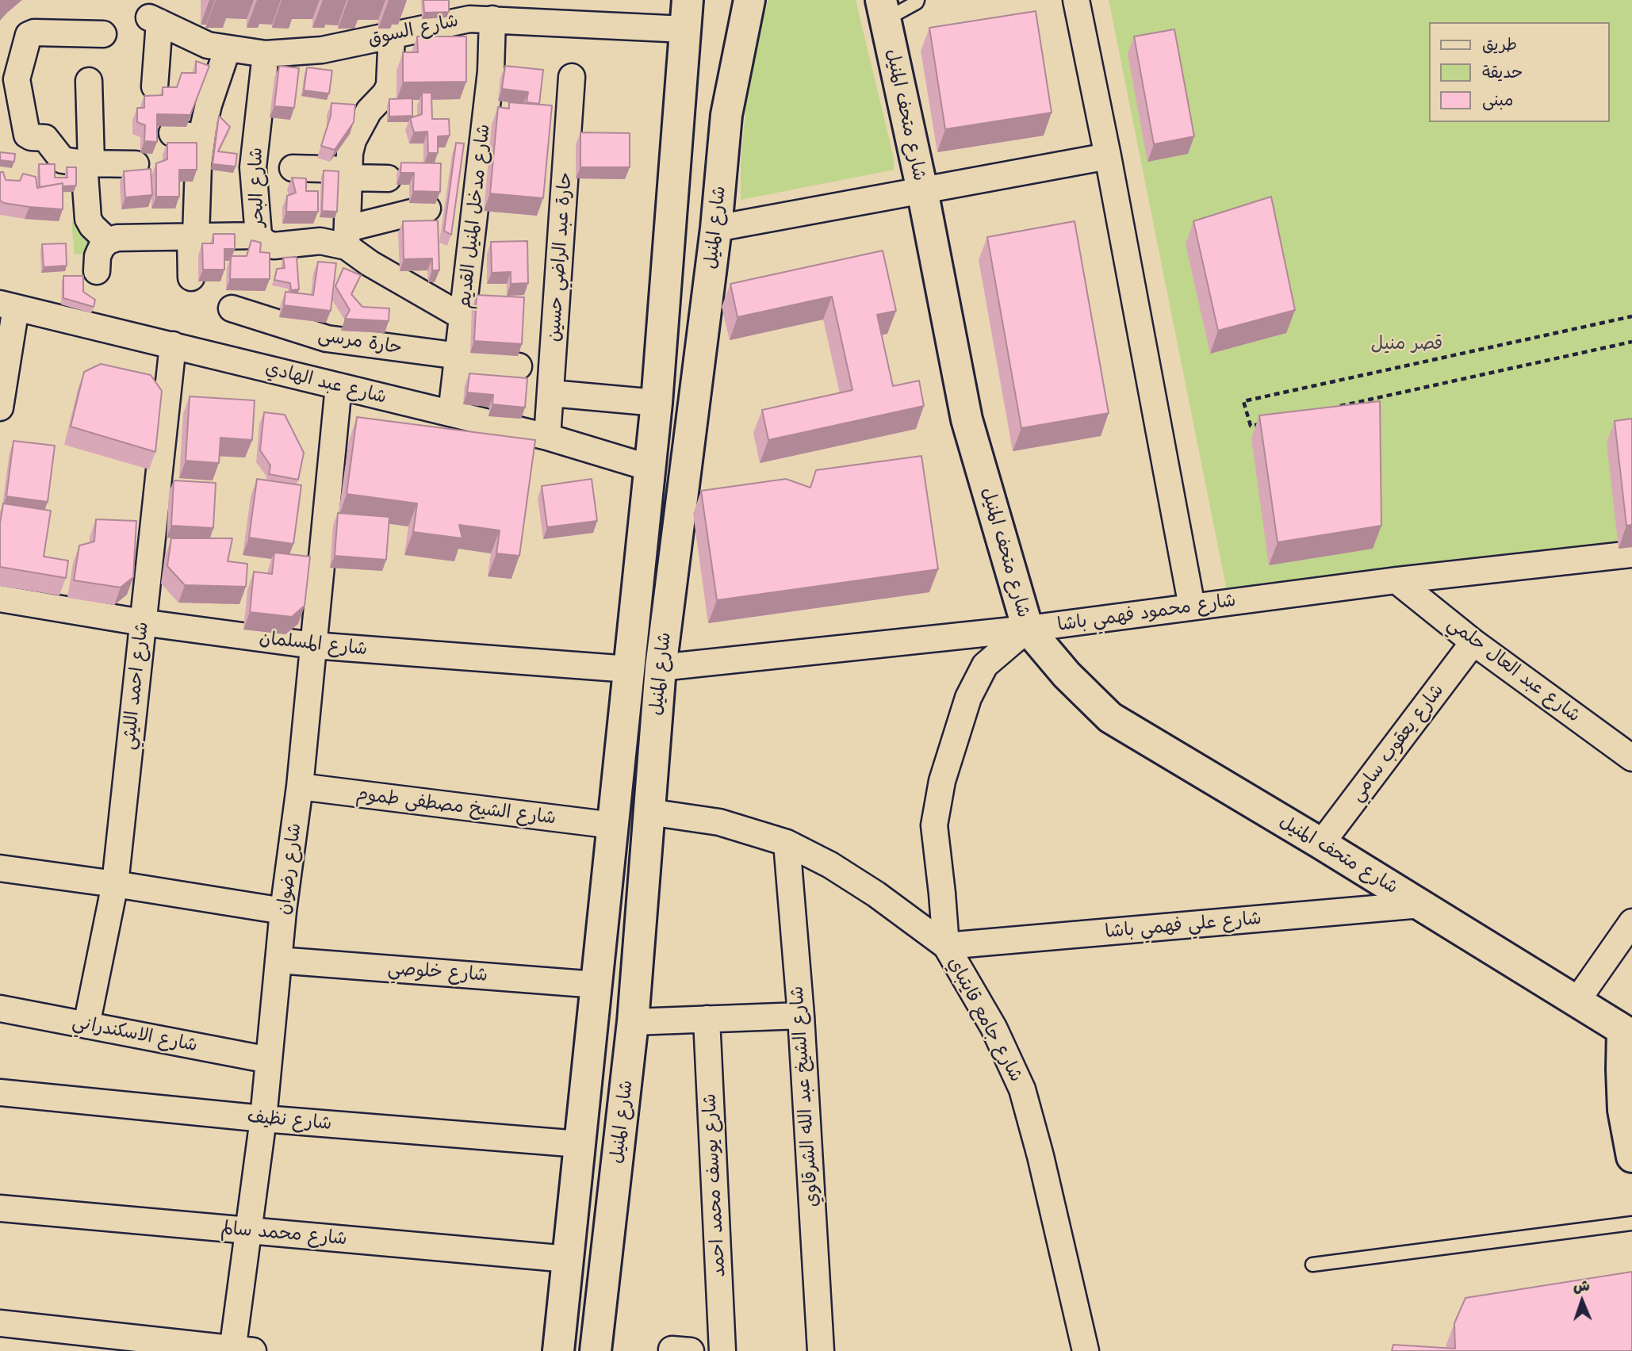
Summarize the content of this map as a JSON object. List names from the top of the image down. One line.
{"streets":{"street":["شارع السوق","شارع متحف المنيل","شارع البحر","شارع مدخل المنيل القديم","شارع المنيل","حارة عبد الراضي حسين","حارة مرسى","شارع عبد الهادي","شارع محمود فهمي باشا","شارع المسلمان","شارع عبد العال حلمي","شارع احمد الليثي","شارع يعقوب سامي","شارع الشيخ مصطفى طموم","شارع رضوان","شارع علي فهمي باشا","شارع خلوصي","شارع جامع قايتباي","شارع الاسكندراني","شارع الشيخ عبد الله الشرقاوي","شارع نظيف","شارع يوسف محمد احمد","شارع محمد سالم"]},"crossings":[["شارع السوق","شارع البحر"],["شارع السوق","شارع مدخل المنيل القديم"],["شارع السوق","شارع المنيل"],["شارع متحف المنيل","شارع محمود فهمي باشا"],["شارع متحف المنيل","شارع يعقوب سامي"],["شارع متحف المنيل","شارع علي فهمي باشا"],["شارع مدخل المنيل القديم","حارة مرسى"],["شارع مدخل المنيل القديم","شارع عبد الهادي"],["شارع المنيل","شارع عبد الهادي"],["شارع المنيل","شارع محمود فهمي باشا"],["شارع المنيل","شارع المسلمان"],["شارع المنيل","شارع الشيخ مصطفى طموم"],["شارع المنيل","شارع خلوصي"],["شارع المنيل","شارع جامع قايتباي"],["شارع المنيل","شارع نظيف"],["شارع المنيل","شارع محمد سالم"],["حارة عبد الراضي حسين","شارع عبد الهادي"],["شارع عبد الهادي","شارع احمد الليثي"],["شارع عبد الهادي","شارع رضوان"],["شارع محمود فهمي باشا","شارع عبد العال حلمي"],["شارع المسلمان","شارع احمد الليثي"],["شارع المسلمان","شارع رضوان"],["شارع عبد العال حلمي","شارع يعقوب سامي"],["شارع احمد الليثي","شارع الاسكندراني"],["شارع الشيخ مصطفى طموم","شارع رضوان"],["شارع رضوان","شارع خلوصي"],["شارع رضوان","شارع الاسكندراني"],["شارع رضوان","شارع نظيف"],["شارع رضوان","شارع محمد سالم"],["شارع علي فهمي باشا","شارع جامع قايتباي"],["شارع جامع قايتباي","شارع الشيخ عبد الله الشرقاوي"]],"parks":["قصر منيل"],"legend":["طريق","حديقة","مبنى"],"north":"top"}
